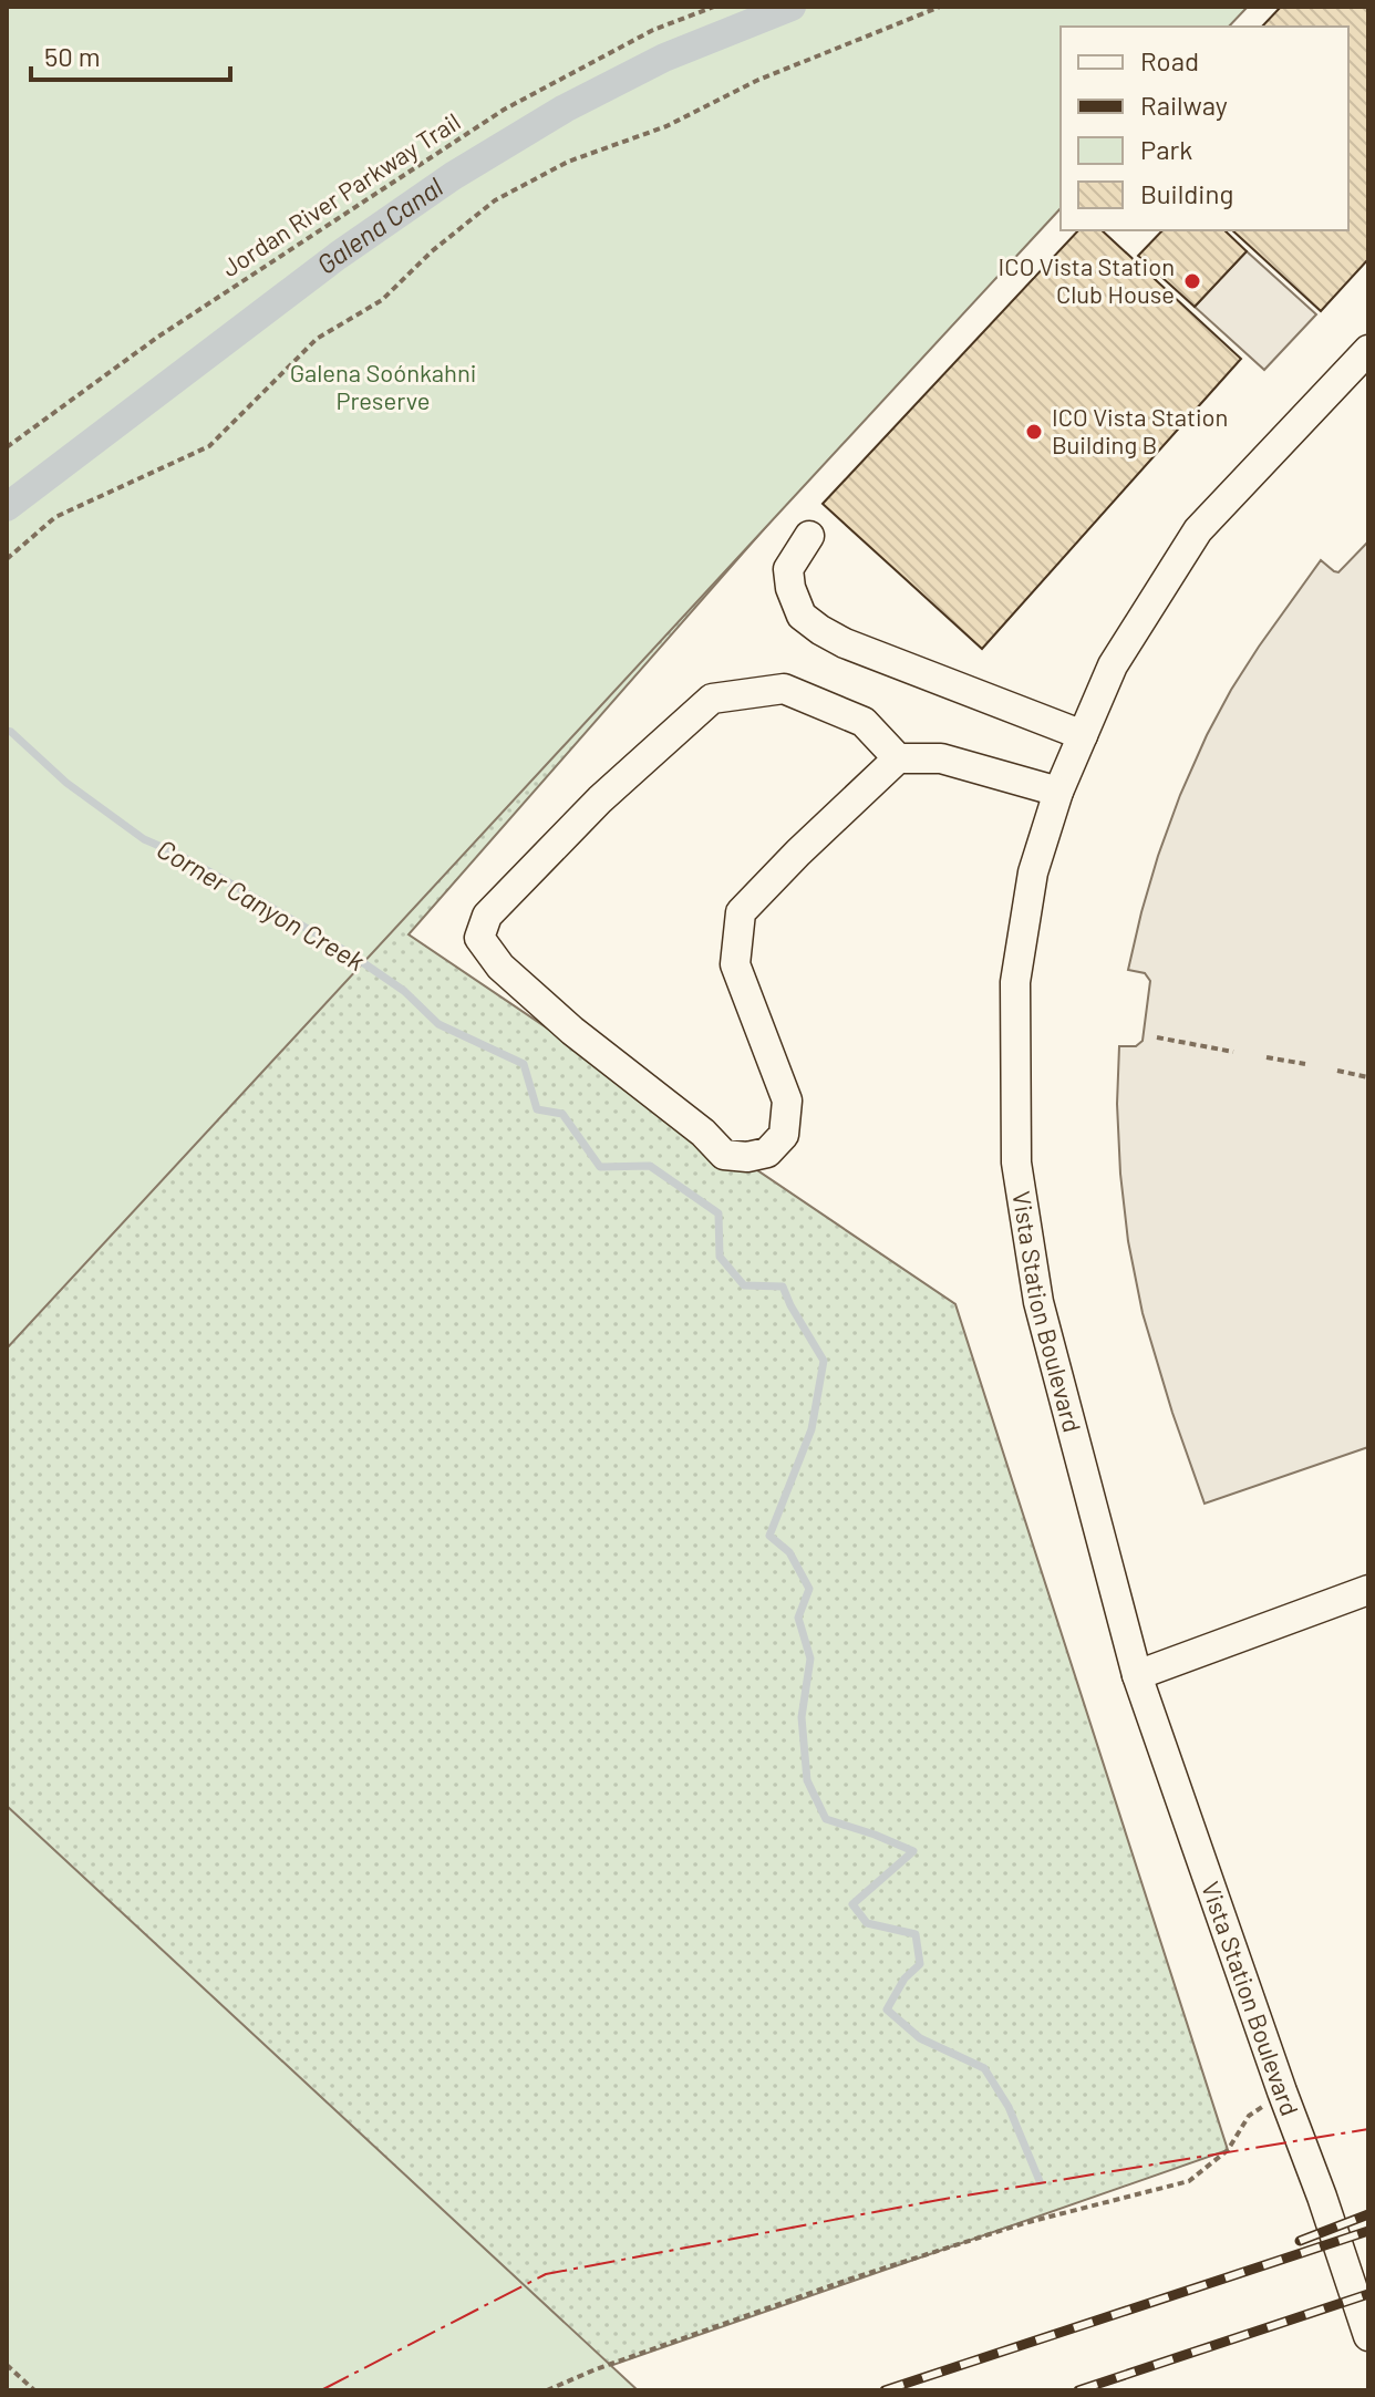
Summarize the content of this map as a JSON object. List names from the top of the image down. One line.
{"streets":{"street":["Vista Station Boulevard"],"path":["Jordan River Parkway Trail"]},"water":["Galena Canal","Corner Canyon Creek"],"parks":["Galena Soónkahni Preserve"],"places":["ICO Vista Station Club House","ICO Vista Station Building B"],"legend":["Road","Railway","Park","Building"],"scale_bar":"50 m"}
